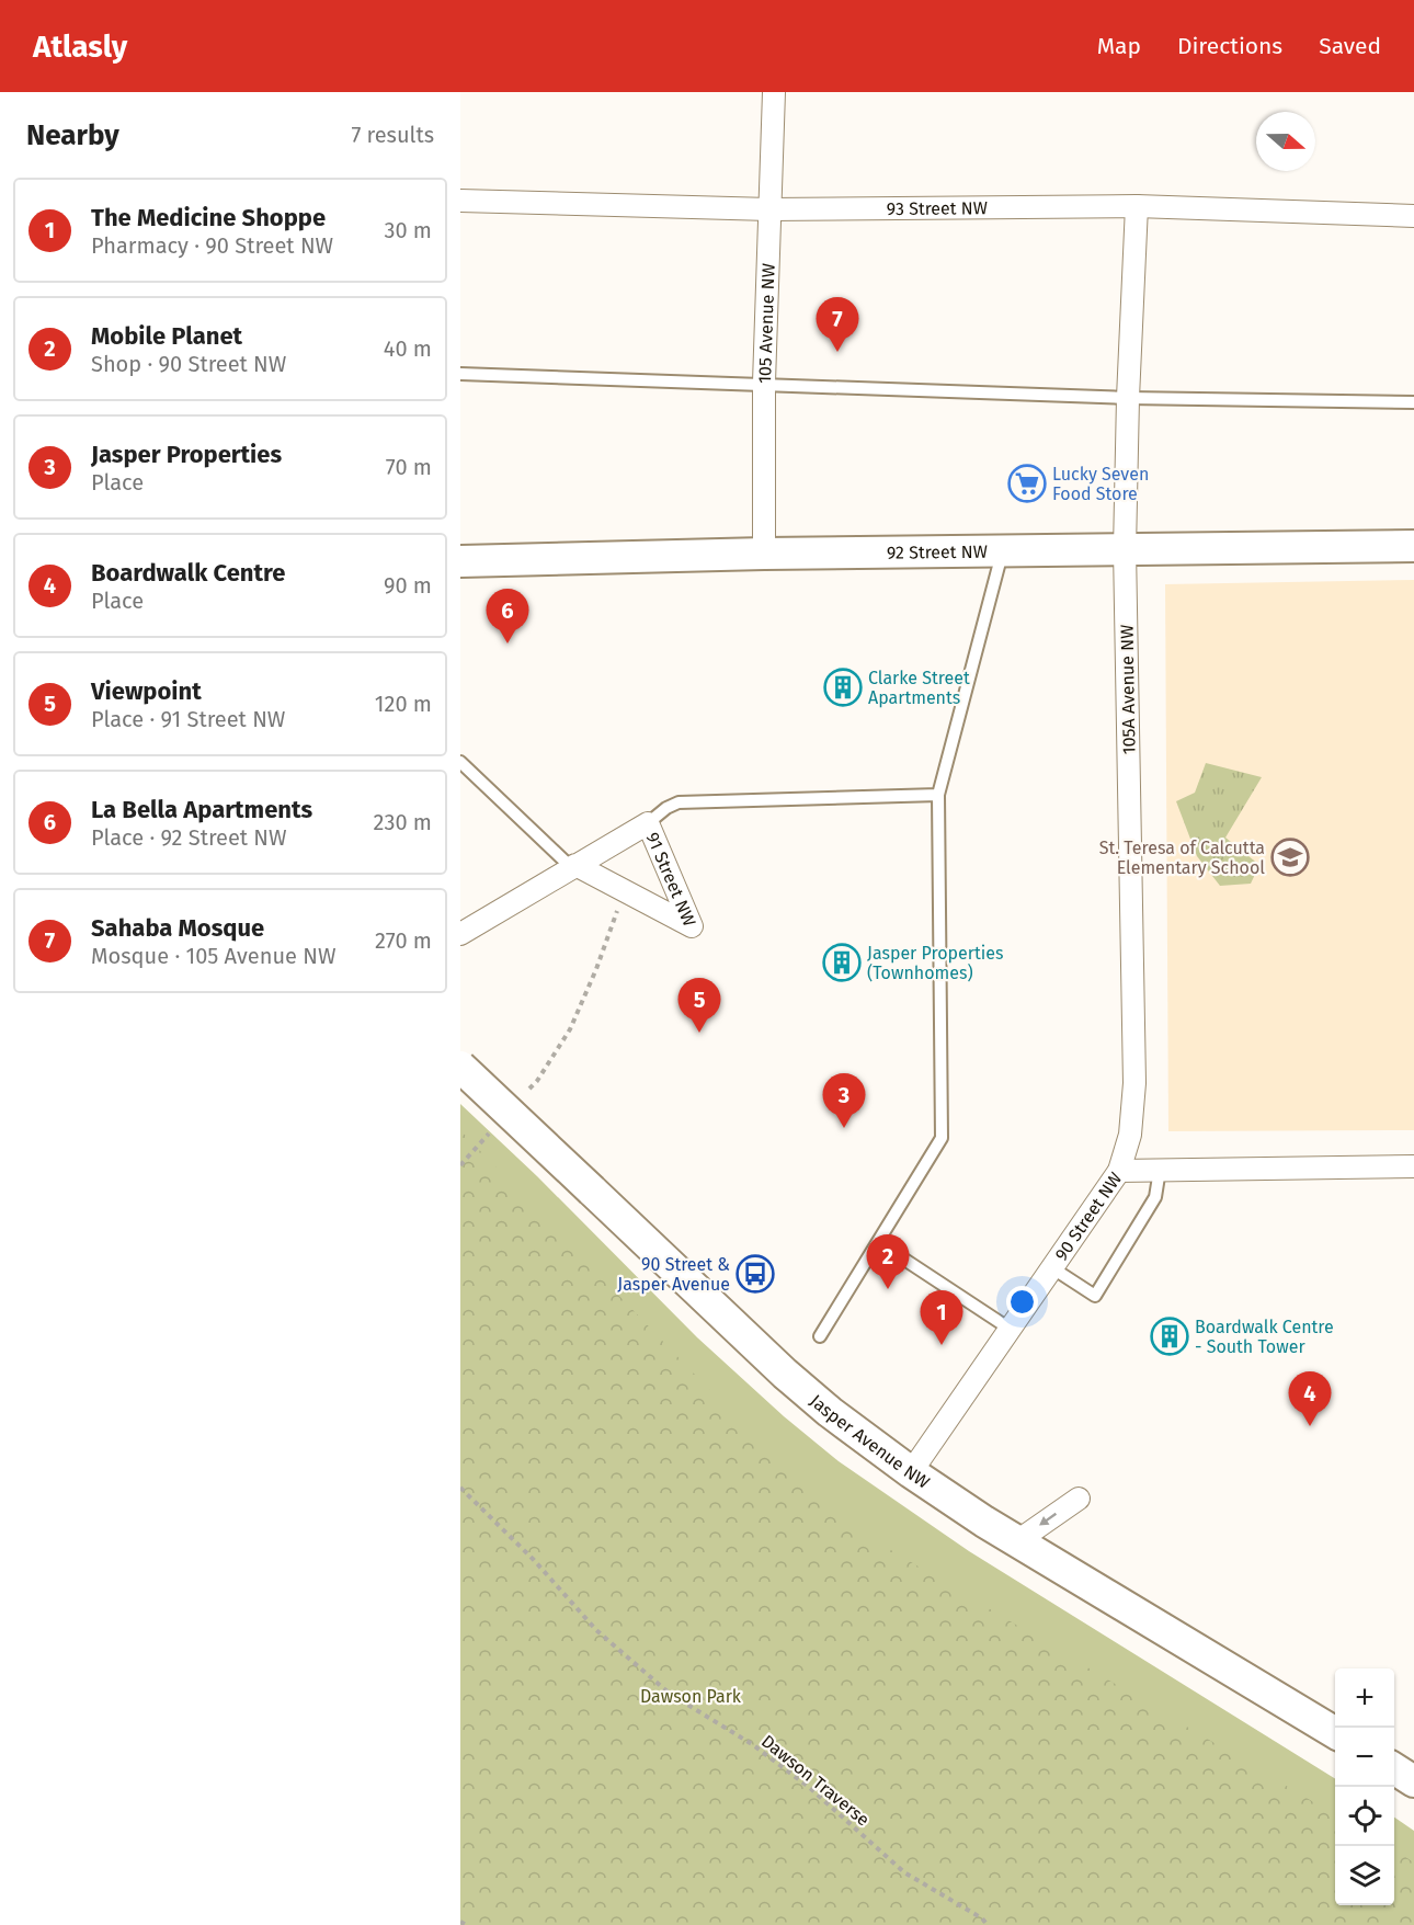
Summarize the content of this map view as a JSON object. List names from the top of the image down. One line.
{"streets":{"main road":["92 Street NW","Jasper Avenue NW"],"street":["93 Street NW","105 Avenue NW","105A Avenue NW","91 Street NW","90 Street NW"],"path":["Dawson Traverse"]},"crossings":[["93 Street NW","105 Avenue NW"],["93 Street NW","105A Avenue NW"],["105 Avenue NW","92 Street NW"],["92 Street NW","105A Avenue NW"],["105A Avenue NW","90 Street NW"],["90 Street NW","Jasper Avenue NW"]],"parks":["Dawson Park"],"places":{"supermarket":["Lucky Seven Food Store"],"building":["Clarke Street Apartments","Jasper Properties (Townhomes)","Boardwalk Centre - South Tower"],"school or university":["St. Teresa of Calcutta Elementary School"],"bus stop":["90 Street & Jasper Avenue"]},"north":"right","page":{"header":"Atlasly","nav":["Map","Directions","Saved"],"heading":["Nearby","7 results"],"list":[{"mark":"1","name":"The Medicine Shoppe","note":"Pharmacy · 90 Street NW","value":"30 m"},{"mark":"2","name":"Mobile Planet","note":"Shop · 90 Street NW","value":"40 m"},{"mark":"3","name":"Jasper Properties","note":"Place","value":"70 m"},{"mark":"4","name":"Boardwalk Centre","note":"Place","value":"90 m"},{"mark":"5","name":"Viewpoint","note":"Place · 91 Street NW","value":"120 m"},{"mark":"6","name":"La Bella Apartments","note":"Place · 92 Street NW","value":"230 m"},{"mark":"7","name":"Sahaba Mosque","note":"Mosque · 105 Avenue NW","value":"270 m"}],"pins":["7","6","5","3","2","1","4"],"map_buttons":["+","−"]}}
